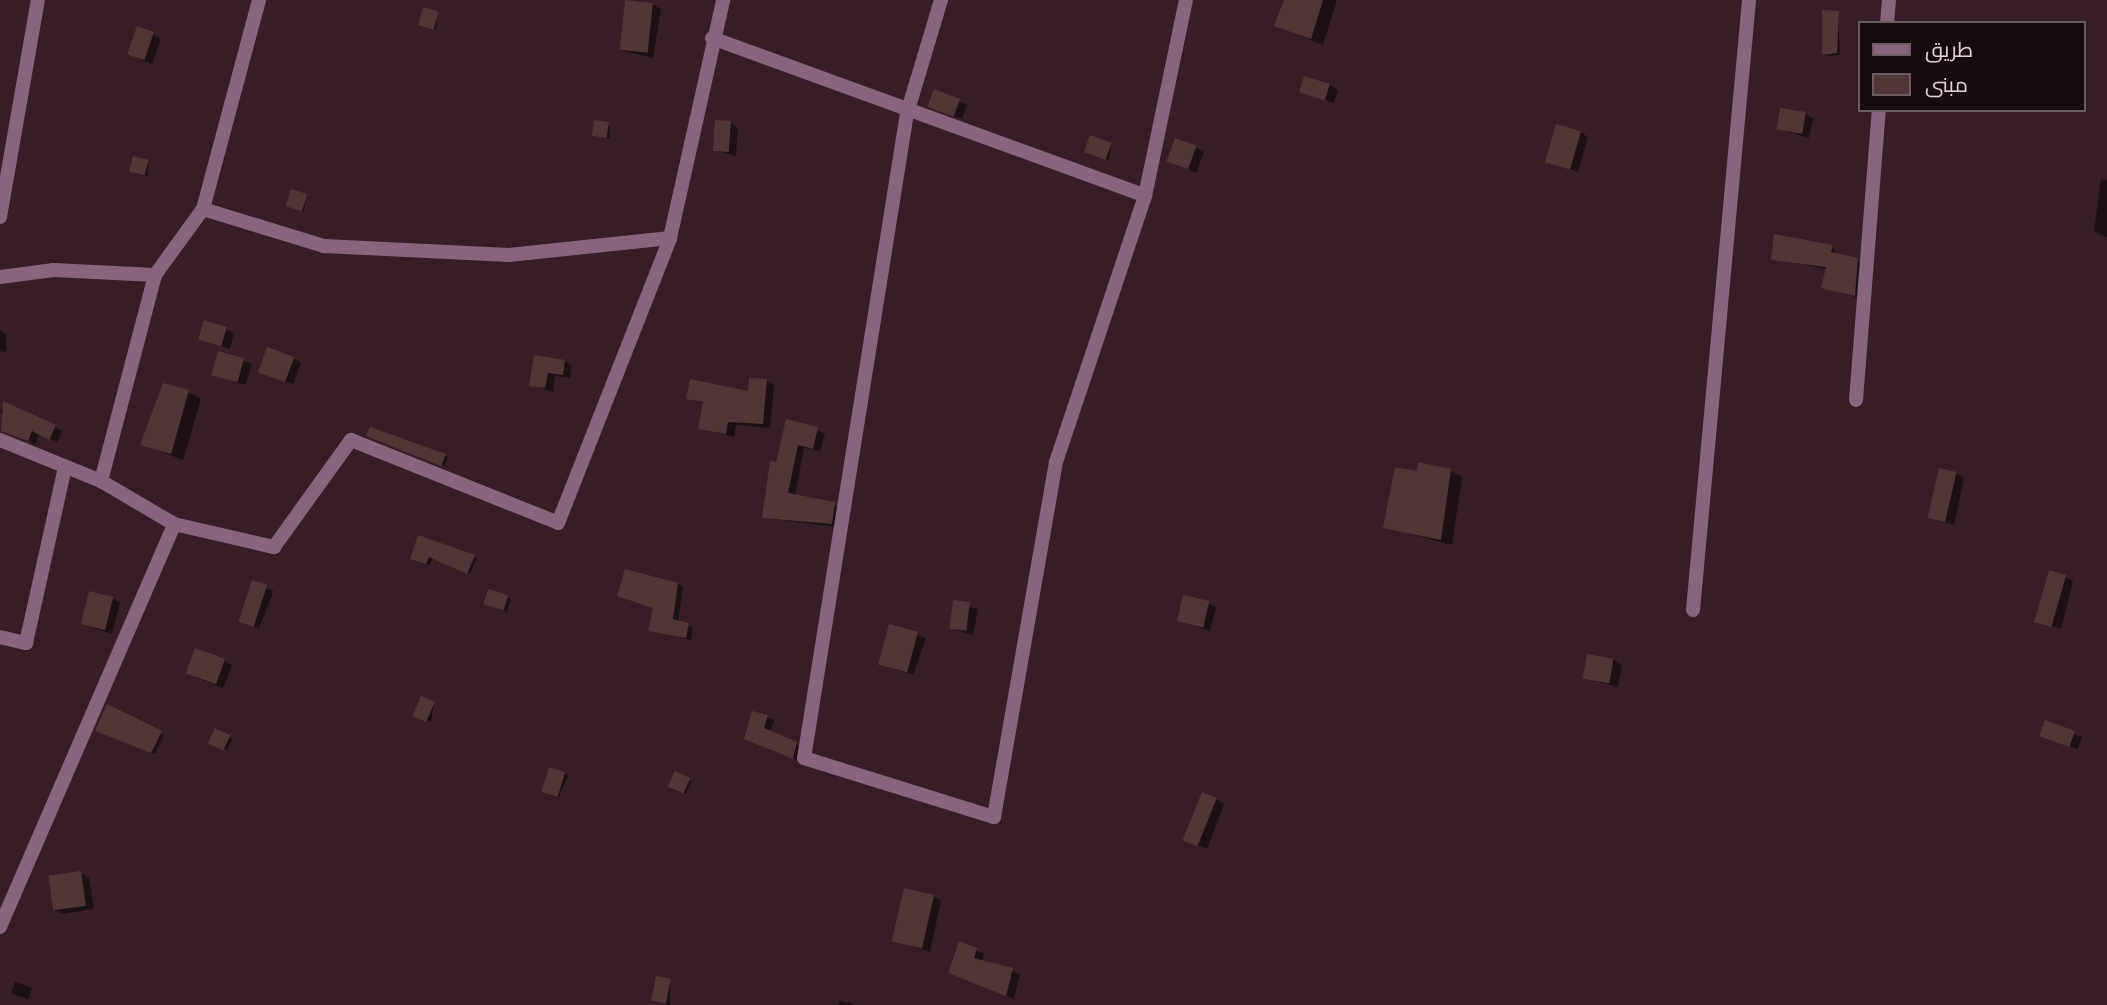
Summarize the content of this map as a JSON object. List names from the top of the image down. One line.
{"legend":["طريق","مبنى"]}
